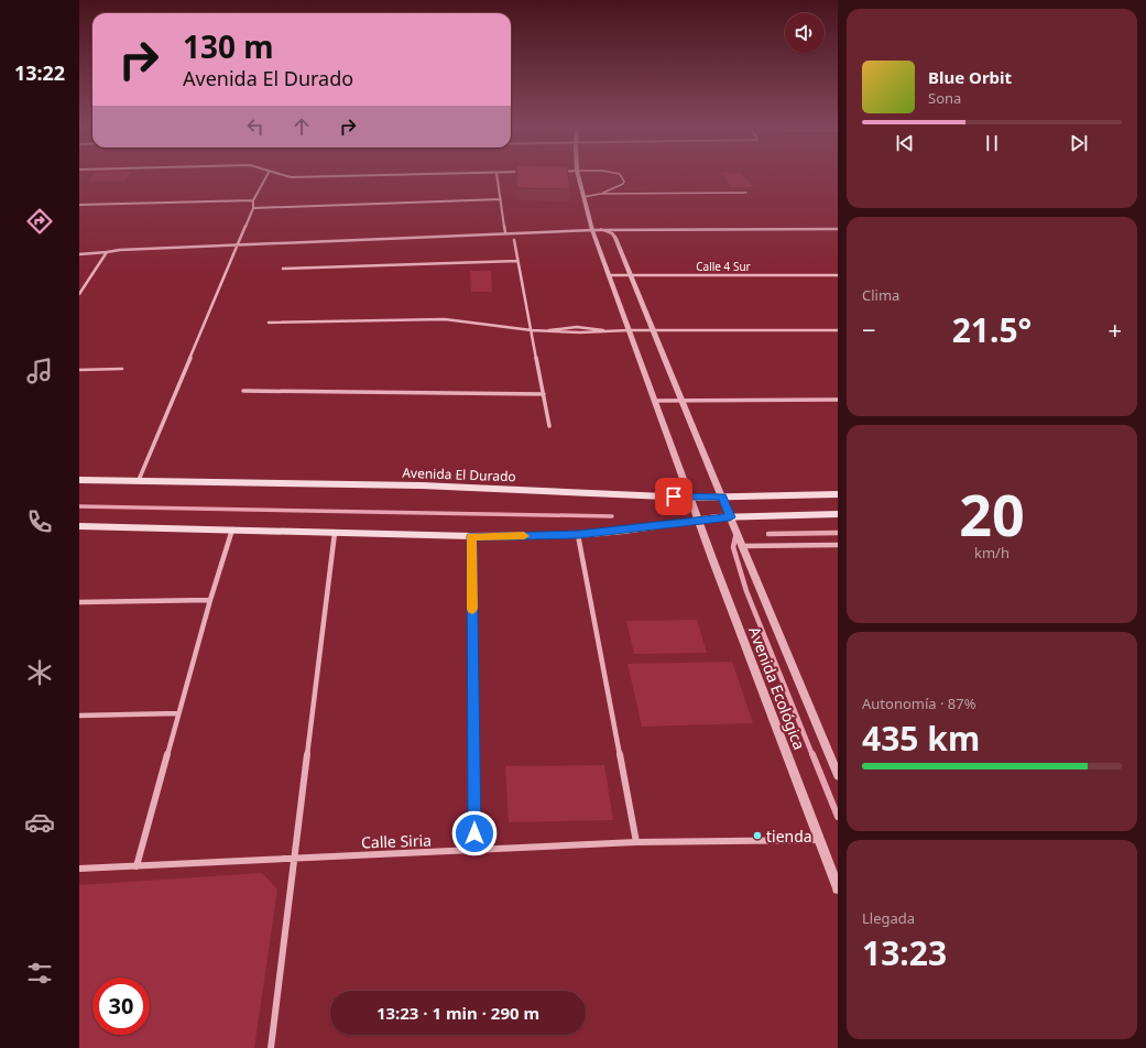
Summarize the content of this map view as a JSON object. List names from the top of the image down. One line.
{"streets":{"main road":["Avenida El Durado"],"street":["Calle 4 Sur","Avenida Ecológica","Calle Siria"]},"crossings":[["Calle 4 Sur","Avenida Ecológica"],["Avenida El Durado","Avenida Ecológica"],["Avenida Ecológica","Calle Siria"]],"places":["tienda"],"page":{"tabs":"13:22","turn":["130 m","Avenida El Durado"],"song":["Blue Orbit","Sona"],"tile":["Clima",["20","km/h"],["Autonomía · 87%","435 km"],["Llegada","13:23"]],"heat":["−","21.5°","+"],"limit":"30","trip":"13:23 · 1 min · 290 m"}}
